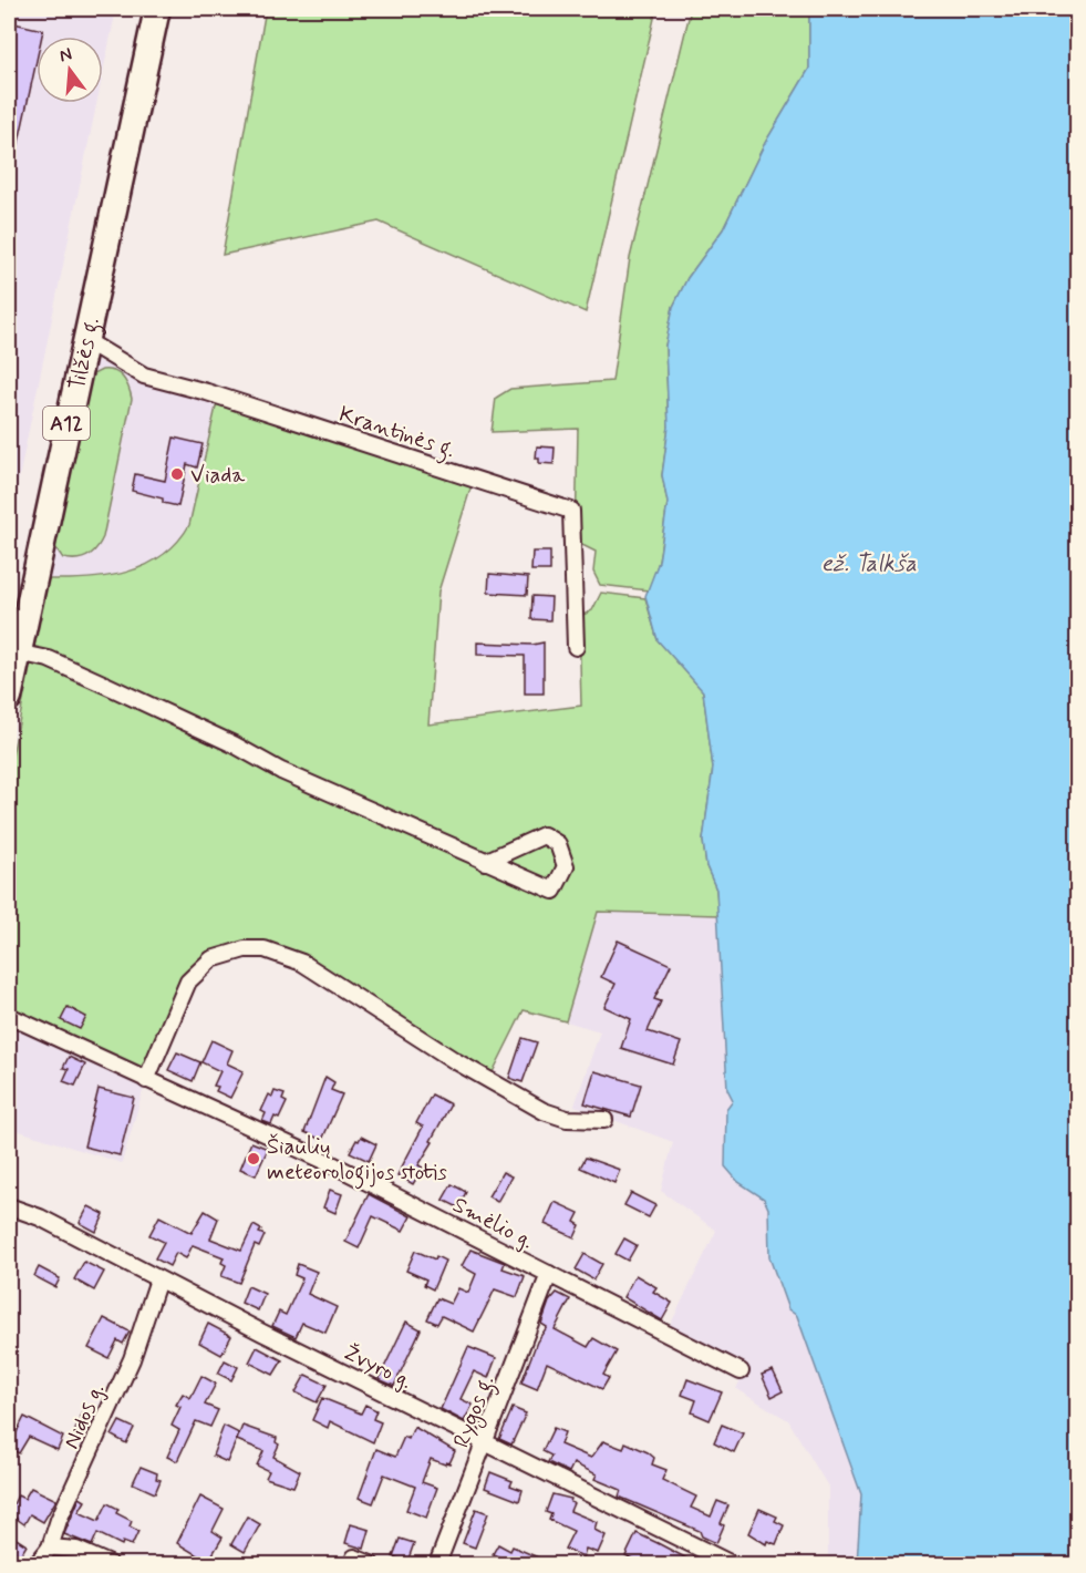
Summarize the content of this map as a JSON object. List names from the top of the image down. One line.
{"streets":{"highway":["Tilžės g.","A12"],"street":["Krantinės g.","Smėlio g.","Žvyro g.","Rygos g.","Nidos g."]},"crossings":[["Tilžės g.","Krantinės g."],["Smėlio g.","Rygos g."],["Žvyro g.","Rygos g."],["Žvyro g.","Nidos g."]],"water":["ež. Talkša"],"places":["Viada","Šiaulių meteorologijos stotis"],"north":"top"}
